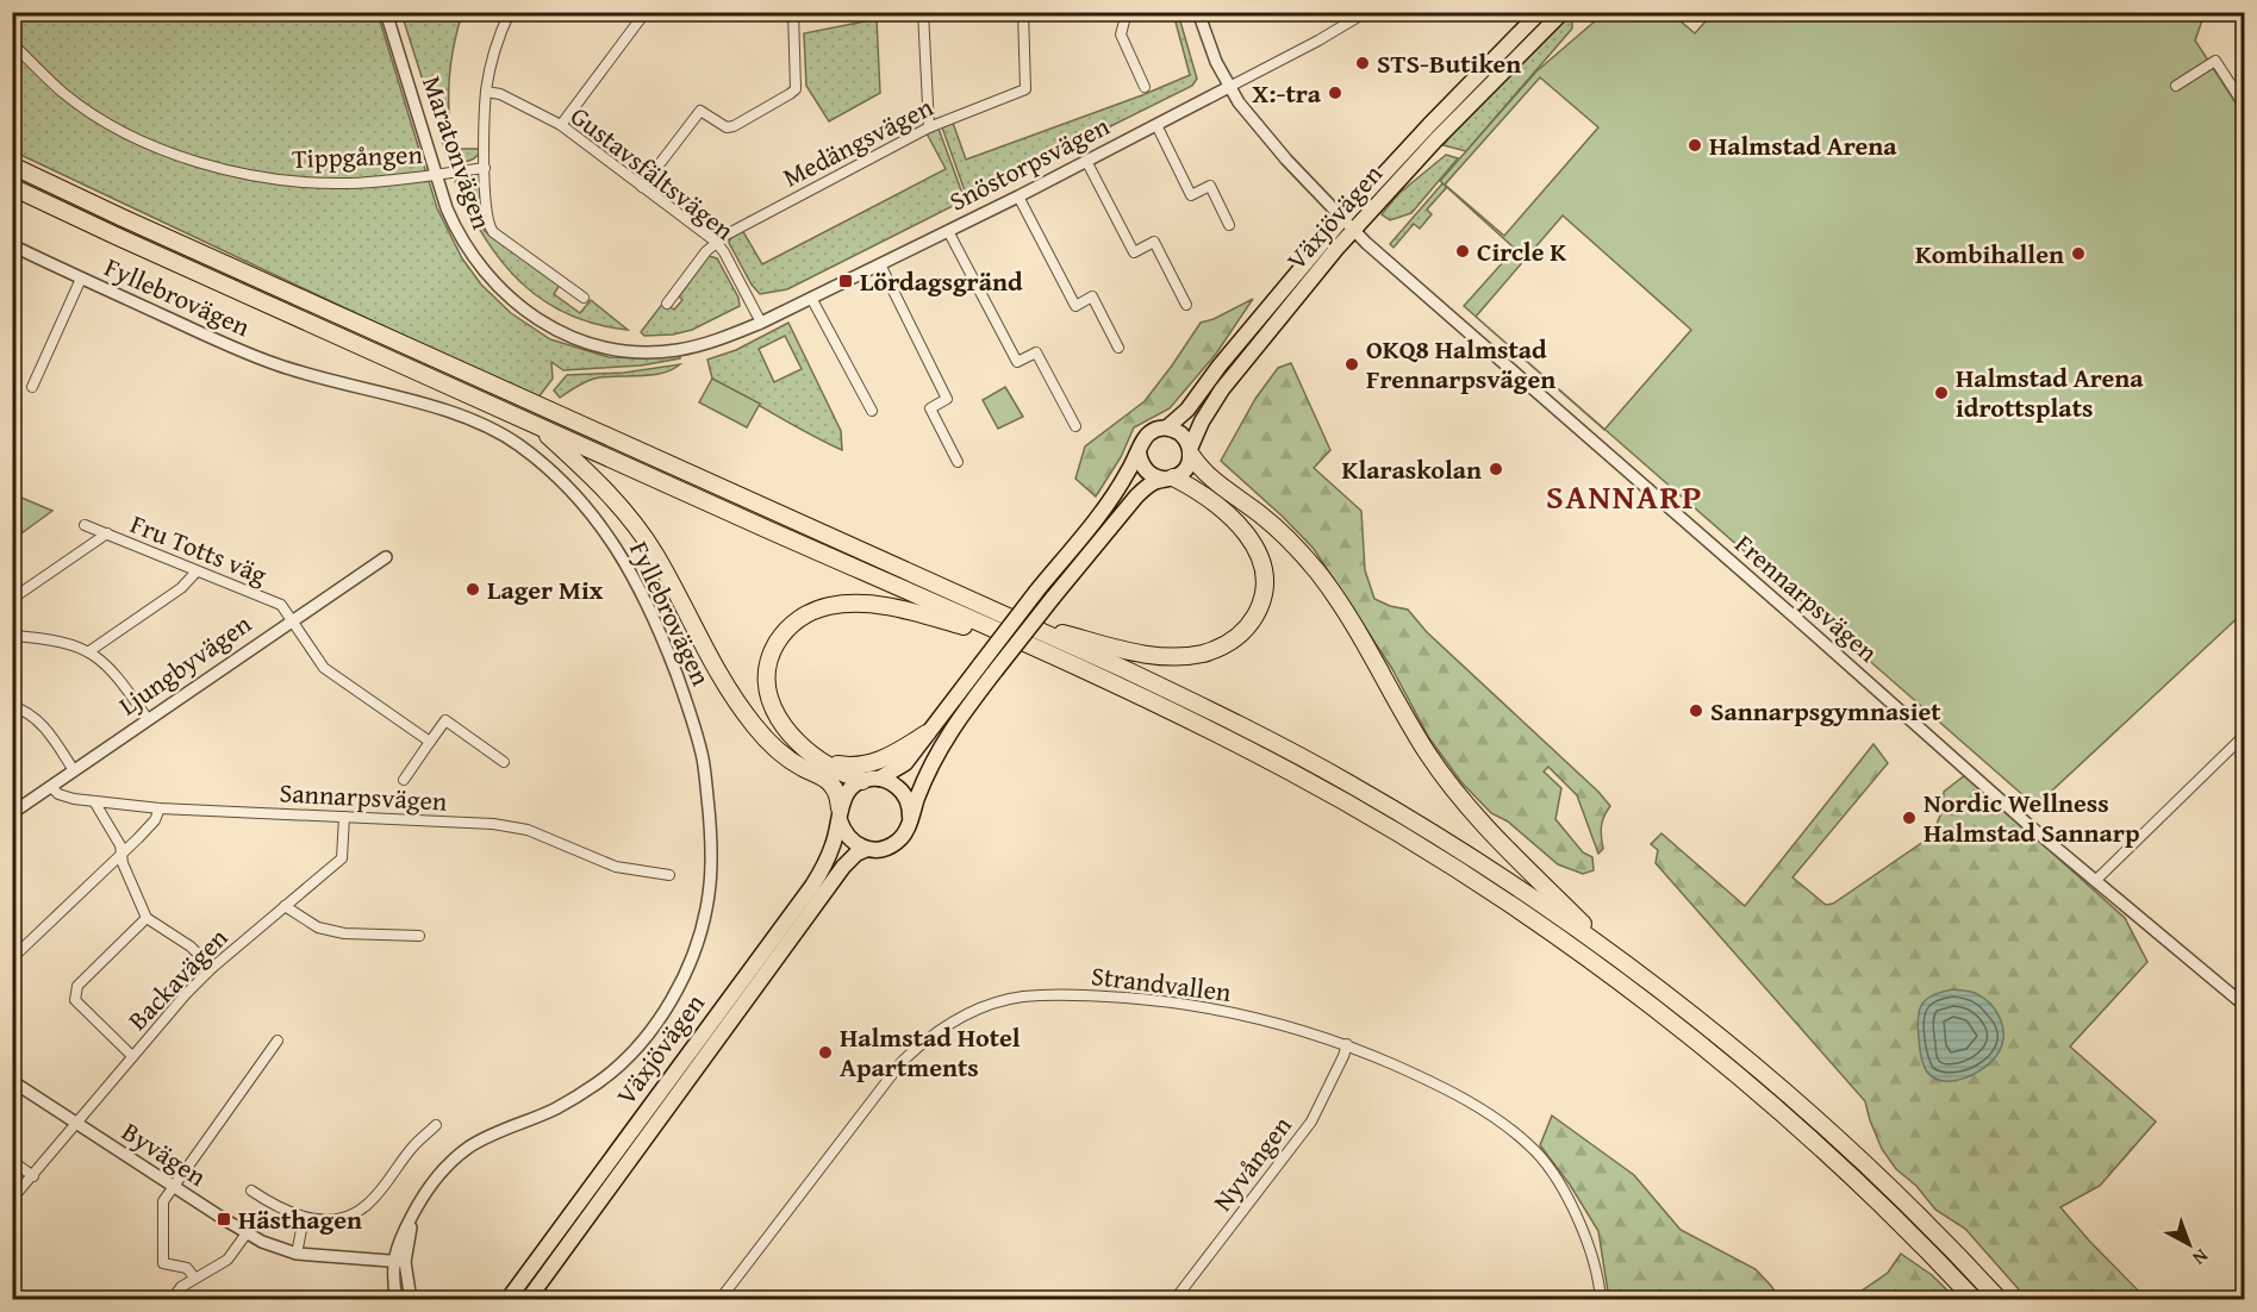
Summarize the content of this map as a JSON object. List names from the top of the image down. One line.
{"streets":{"highway":["Växjövägen"],"street":["Medängsvägen","Maratonvägen","Tippgången","Snöstorpsvägen","Gustavsfältsvägen","Fyllebrovägen","Fru Totts väg","Frennarpsvägen","Ljungbyvägen","Sannarpsvägen","Backavägen","Strandvallen","Byvägen","Nyvången"]},"crossings":[["Medängsvägen","Gustavsfältsvägen"],["Maratonvägen","Tippgången"],["Maratonvägen","Snöstorpsvägen"],["Snöstorpsvägen","Gustavsfältsvägen"],["Snöstorpsvägen","Frennarpsvägen"],["Växjövägen","Frennarpsvägen"],["Fyllebrovägen","Byvägen"],["Fru Totts väg","Ljungbyvägen"],["Ljungbyvägen","Sannarpsvägen"],["Sannarpsvägen","Backavägen"],["Backavägen","Byvägen"],["Strandvallen","Nyvången"]],"districts":["SANNARP"],"places":{"other":["STS-Butiken","X:-tra","Halmstad Arena","Circle K","Kombihallen","OKQ8 Halmstad Frennarpsvägen","Halmstad Arena idrottsplats","Klaraskolan","Lager Mix","Sannarpsgymnasiet","Nordic Wellness Halmstad Sannarp","Halmstad Hotel Apartments"],"transit":["Lördagsgränd","Hästhagen"]},"north":"bottom right"}
